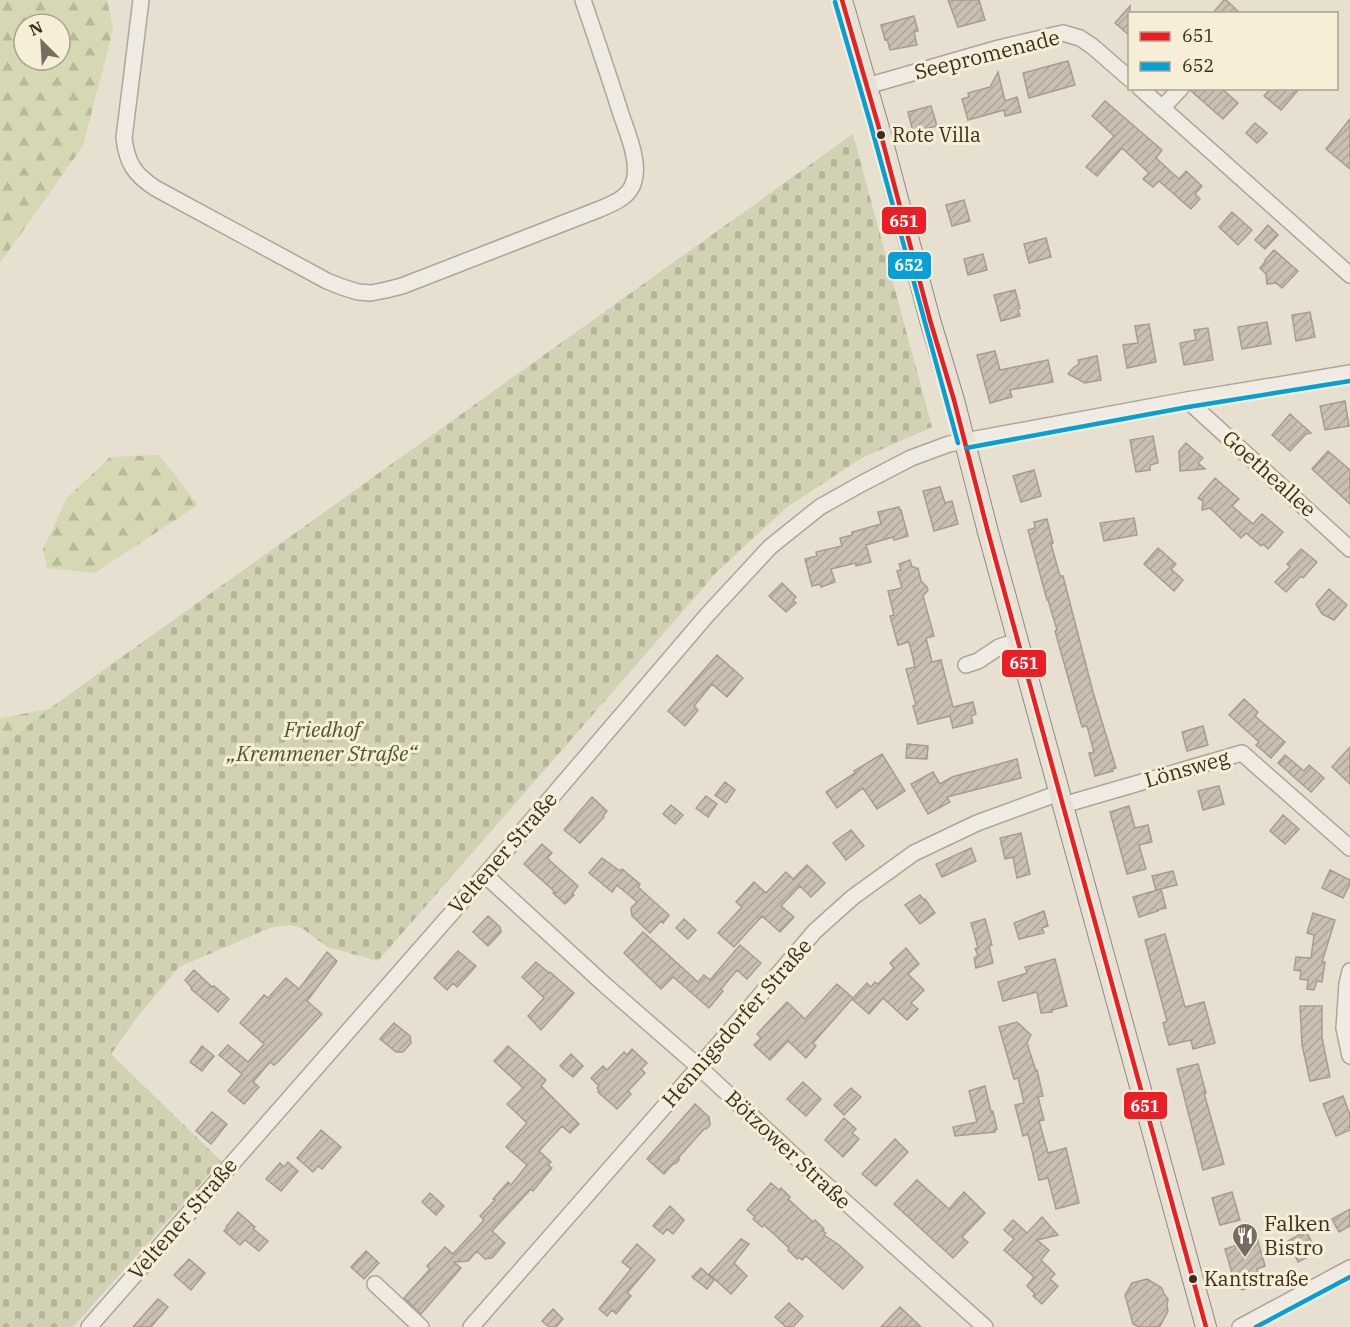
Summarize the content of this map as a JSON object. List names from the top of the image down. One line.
{"streets":{"street":["Seepromenade","Goetheallee","Lönsweg","Veltener Straße","Hennigsdorfer Straße","Bötzower Straße"]},"crossings":[["Goetheallee","Veltener Straße"],["Lönsweg","Hennigsdorfer Straße"],["Veltener Straße","Bötzower Straße"],["Hennigsdorfer Straße","Bötzower Straße"]],"parks":["Friedhof „Kremmener Straße“"],"places":{"other":["Rote Villa","Kantstraße"],"restaurant":["Falken Bistro"]},"lines":["transit line 651","transit line 652"],"legend":["651","652"],"north":"top left"}
